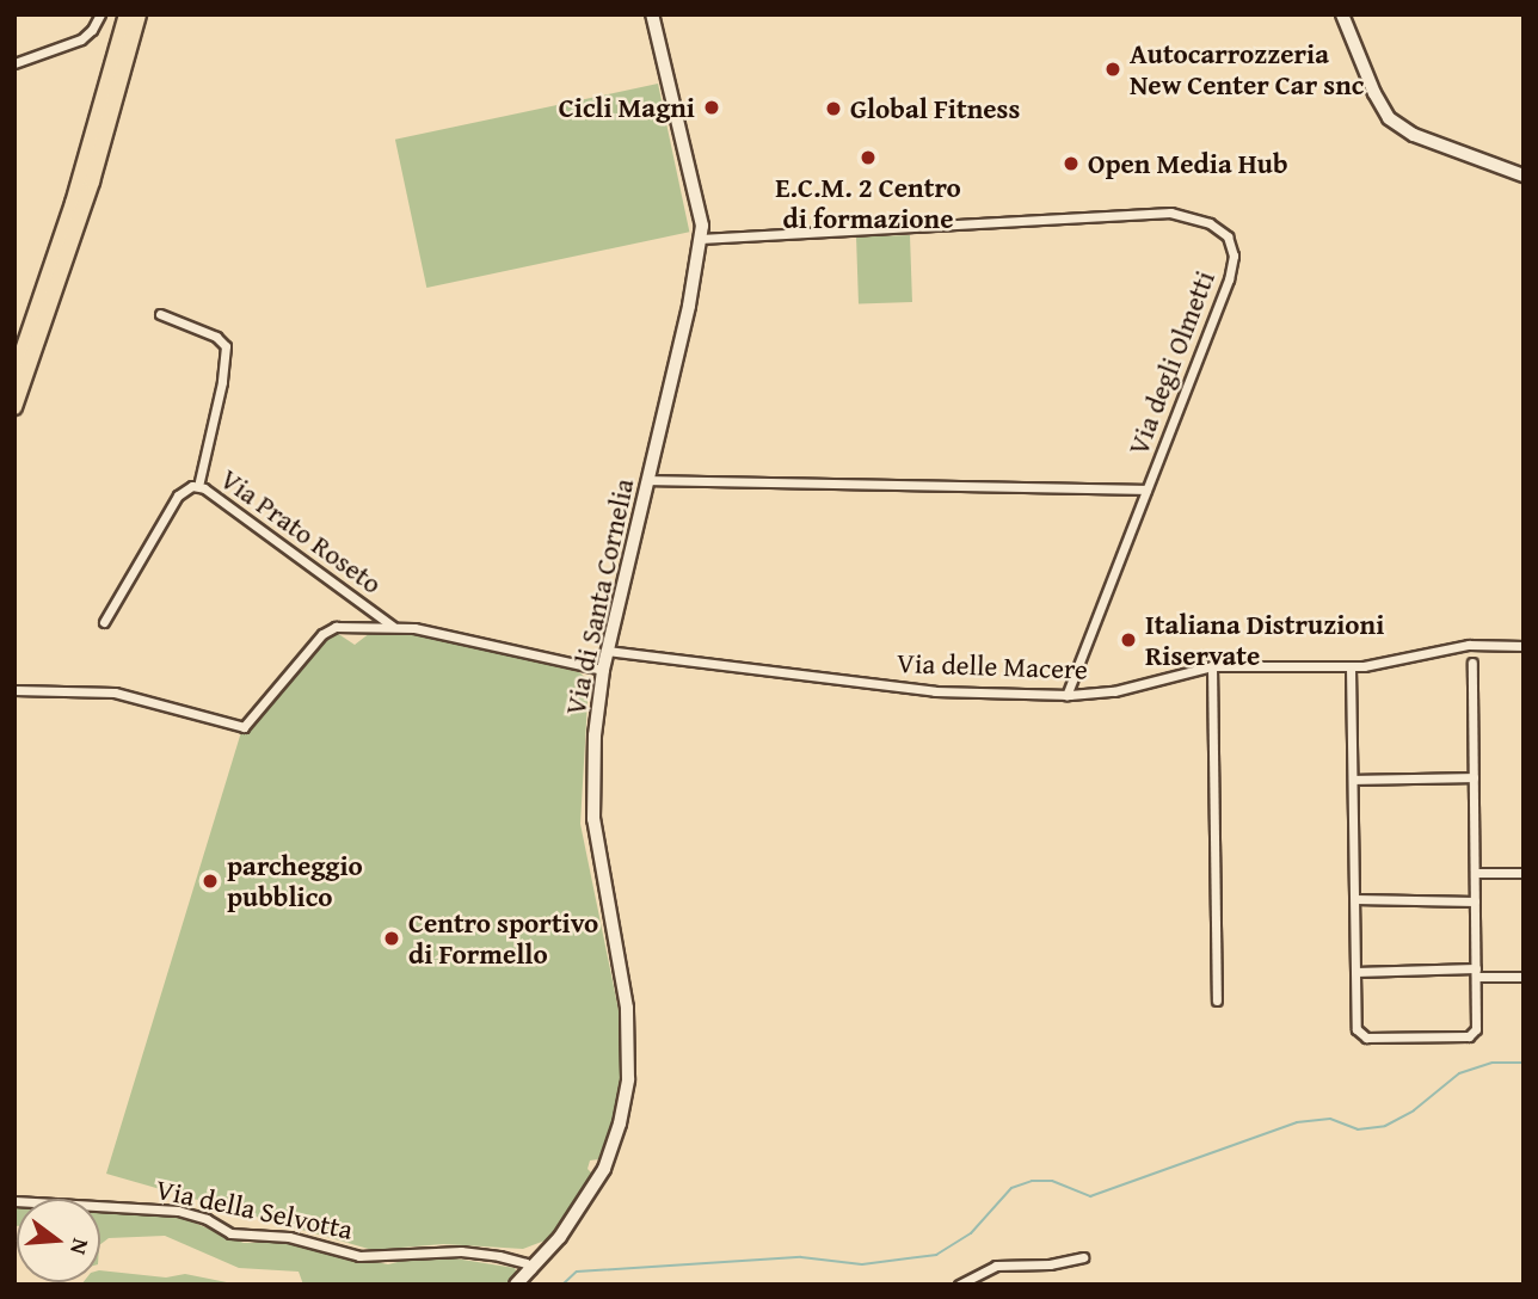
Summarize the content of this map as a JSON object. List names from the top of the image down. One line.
{"streets":{"street":["Via degli Olmetti","Via Prato Roseto","Via di Santa Cornelia","Via delle Macere","Via della Selvotta"]},"crossings":[["Via degli Olmetti","Via di Santa Cornelia"],["Via degli Olmetti","Via delle Macere"],["Via Prato Roseto","Via di Santa Cornelia"],["Via di Santa Cornelia","Via delle Macere"],["Via di Santa Cornelia","Via della Selvotta"]],"places":["Autocarrozzeria New Center Car snc","Cicli Magni","Global Fitness","E.C.M. 2 Centro di formazione","Open Media Hub","Italiana Distruzioni Riservate","parcheggio pubblico","Centro sportivo di Formello"],"north":"right"}
